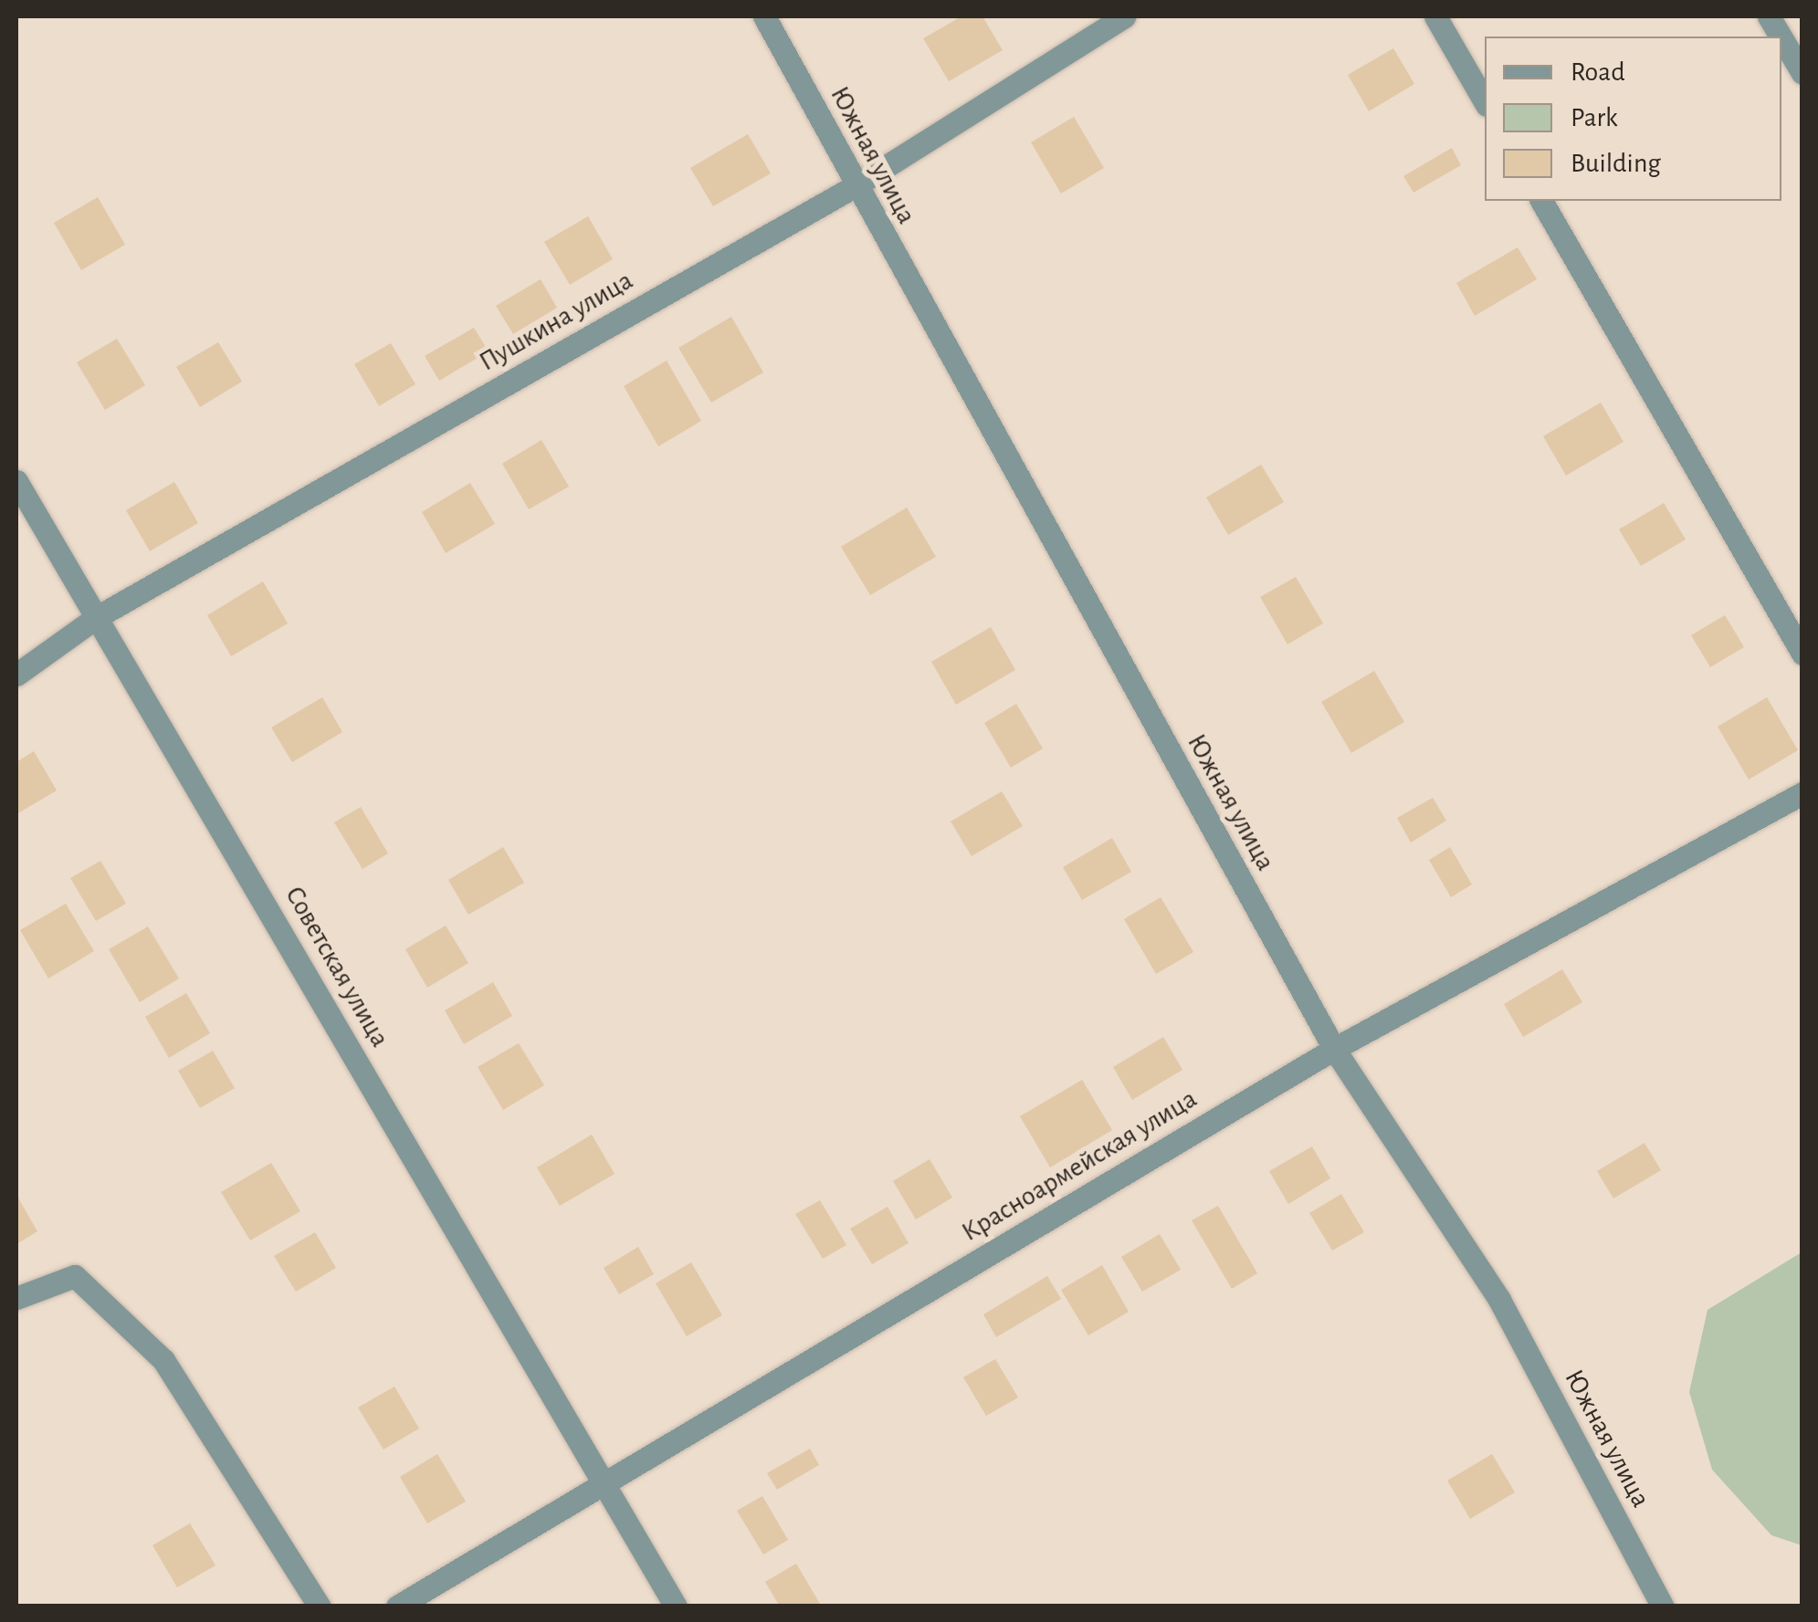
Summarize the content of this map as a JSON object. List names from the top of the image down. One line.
{"streets":{"street":["Южная улица","Пушкина улица","Советская улица","Красноармейская улица"]},"crossings":[["Южная улица","Пушкина улица"],["Южная улица","Красноармейская улица"],["Пушкина улица","Советская улица"],["Советская улица","Красноармейская улица"]],"legend":["Road","Park","Building"]}
